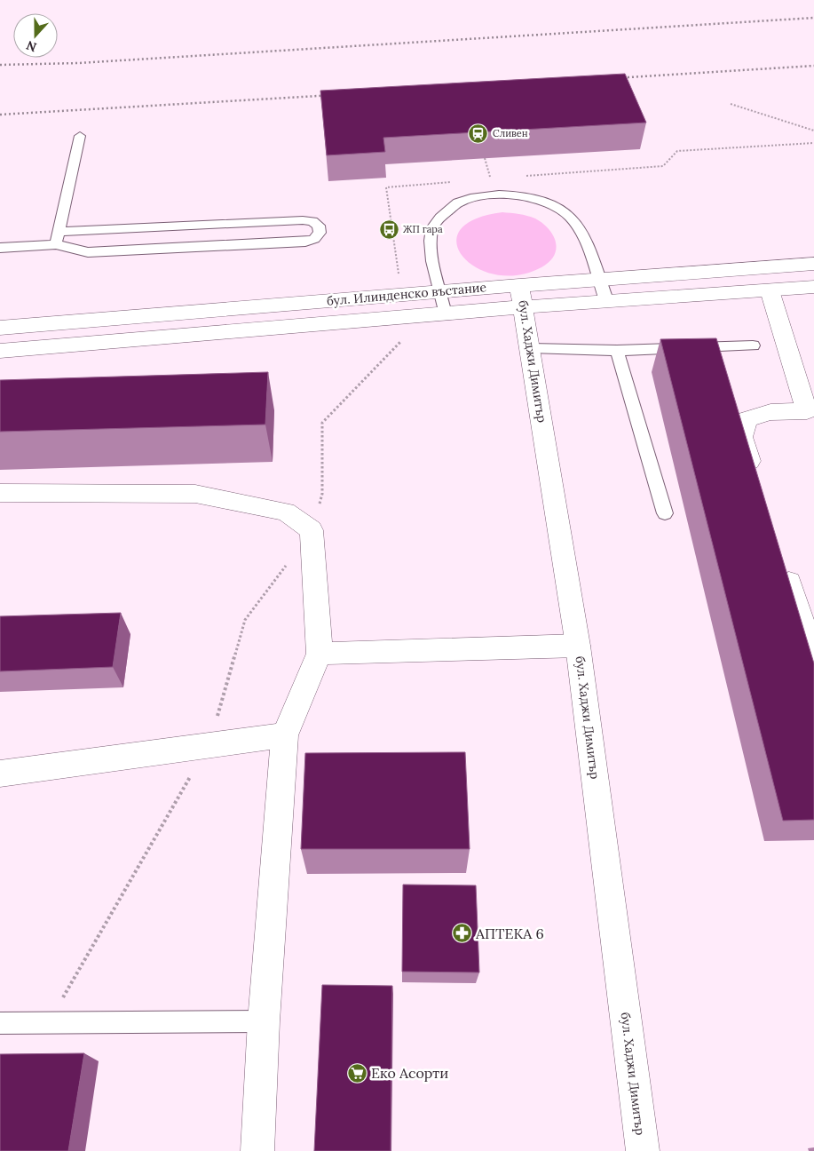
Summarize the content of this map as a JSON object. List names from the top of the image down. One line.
{"streets":{"street":["бул. Илинденско въстание","бул. Хаджи Димитър"]},"crossings":[["бул. Илинденско въстание","бул. Хаджи Димитър"]],"places":{"station":["Сливен"],"bus stop":["ЖП гара"],"pharmacy":["АПТЕКА 6"],"supermarket":["Еко Асорти"]},"north":"bottom"}
